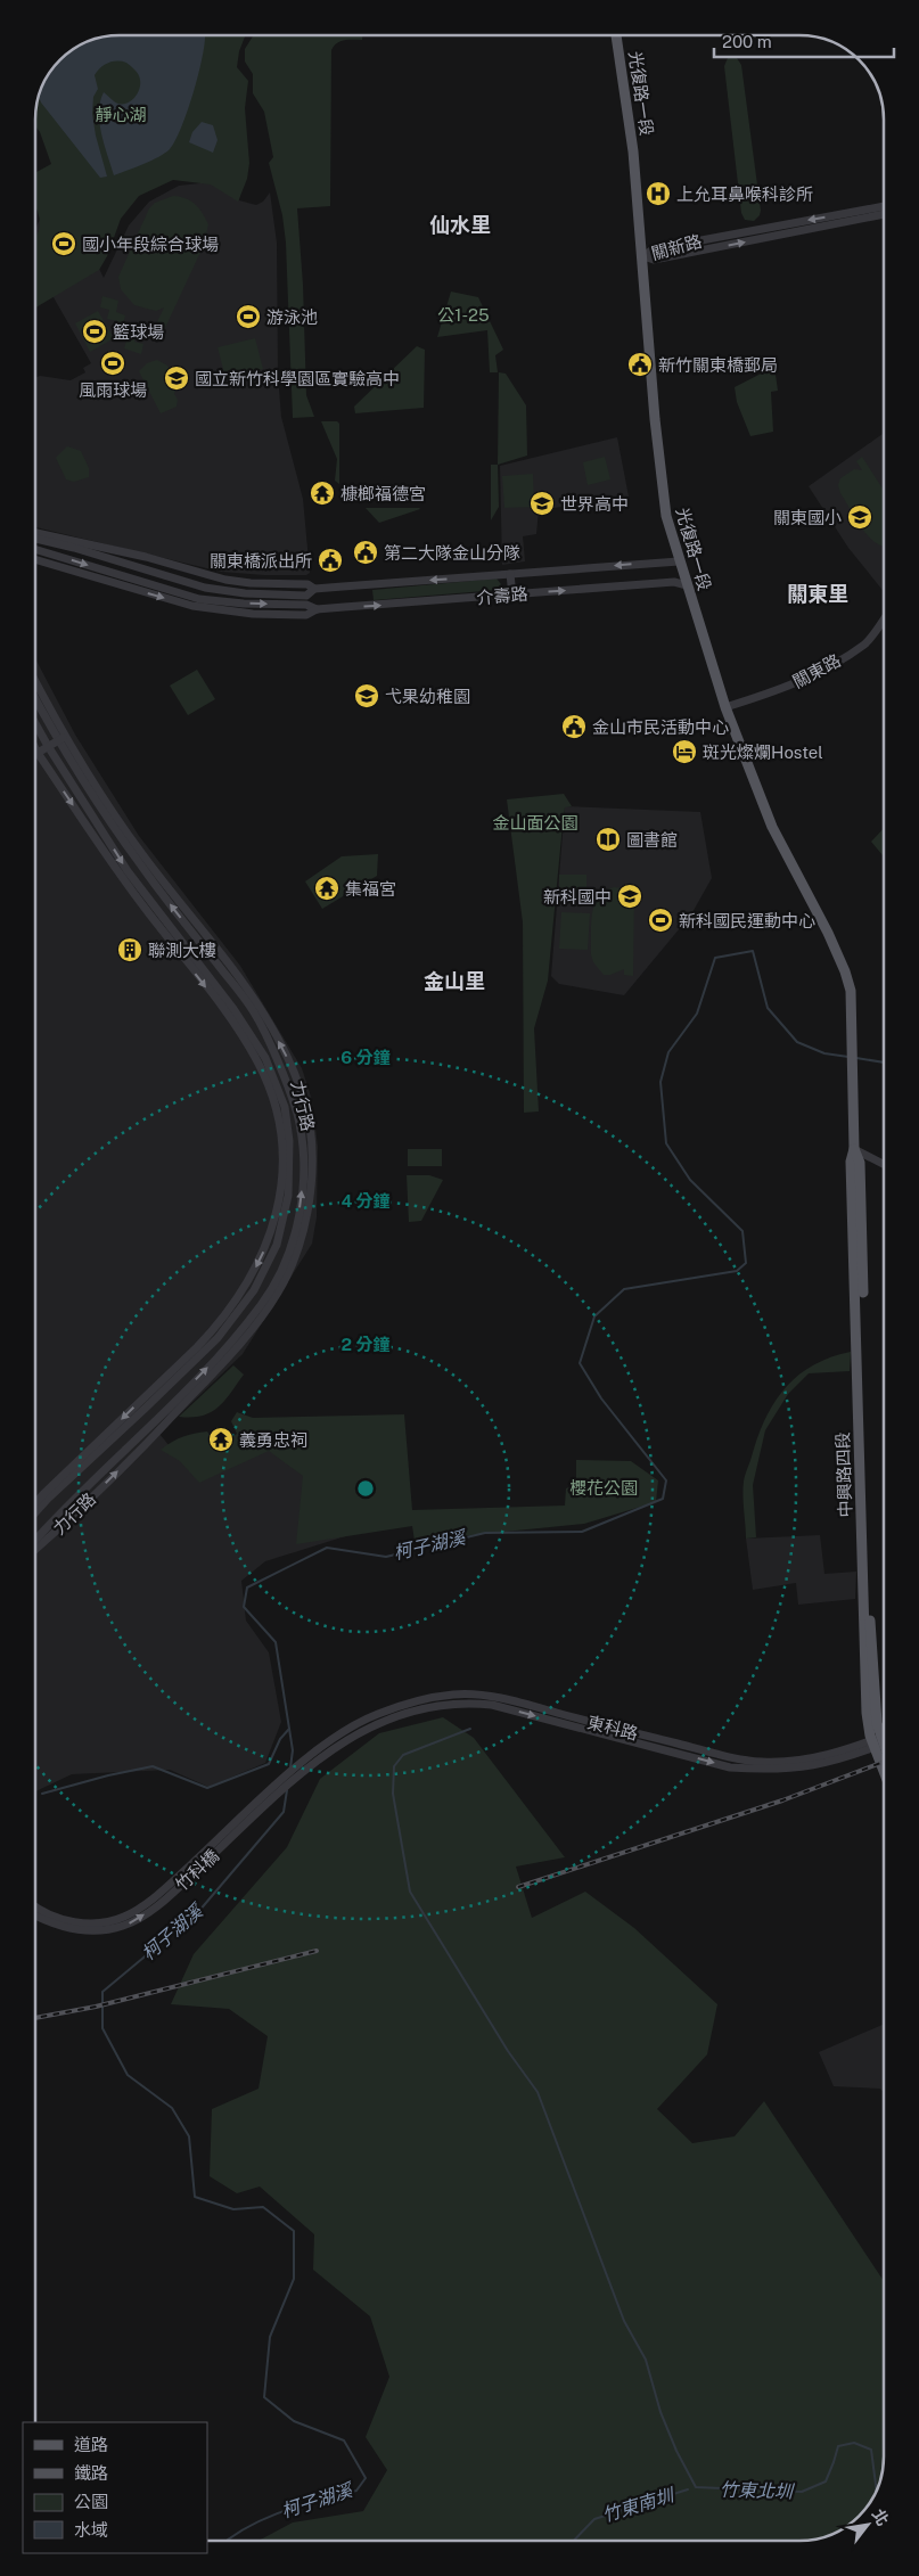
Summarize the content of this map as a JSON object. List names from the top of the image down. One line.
{"streets":{"main road":["光復路一段","中興路四段"],"street":["關新路","介壽路","關東路","力行路","東科路","竹科橋"]},"crossings":[["光復路一段","關新路"],["光復路一段","介壽路"],["光復路一段","關東路"],["光復路一段","中興路四段"],["中興路四段","東科路"],["東科路","竹科橋"]],"districts":["仙水里","關東里","金山里"],"water":["柯子湖溪","竹東北圳","竹東南圳"],"parks":["靜心湖","公1-25","金山面公園","櫻花公園"],"places":{"hospital":["上允耳鼻喉科診所"],"sports":["國小年段綜合球場","游泳池","籃球場","風雨球場","新科國民運動中心"],"public building":["新竹關東橋郵局","第二大隊金山分隊","關東橋派出所","金山市民活動中心"],"school or university":["國立新竹科學園區實驗高中","世界高中","關東國小","弋果幼稚園","新科國中"],"temple":["槺榔福德宮","集福宮","義勇忠祠"],"hotel":["斑光燦爛Hostel"],"library":["圖書館"],"building":["聯測大樓"]},"legend":["道路","鐵路","公園","水域"],"scale_bar":"200 m","north":"top right","rings":["6 分鐘","4 分鐘","2 分鐘"]}
